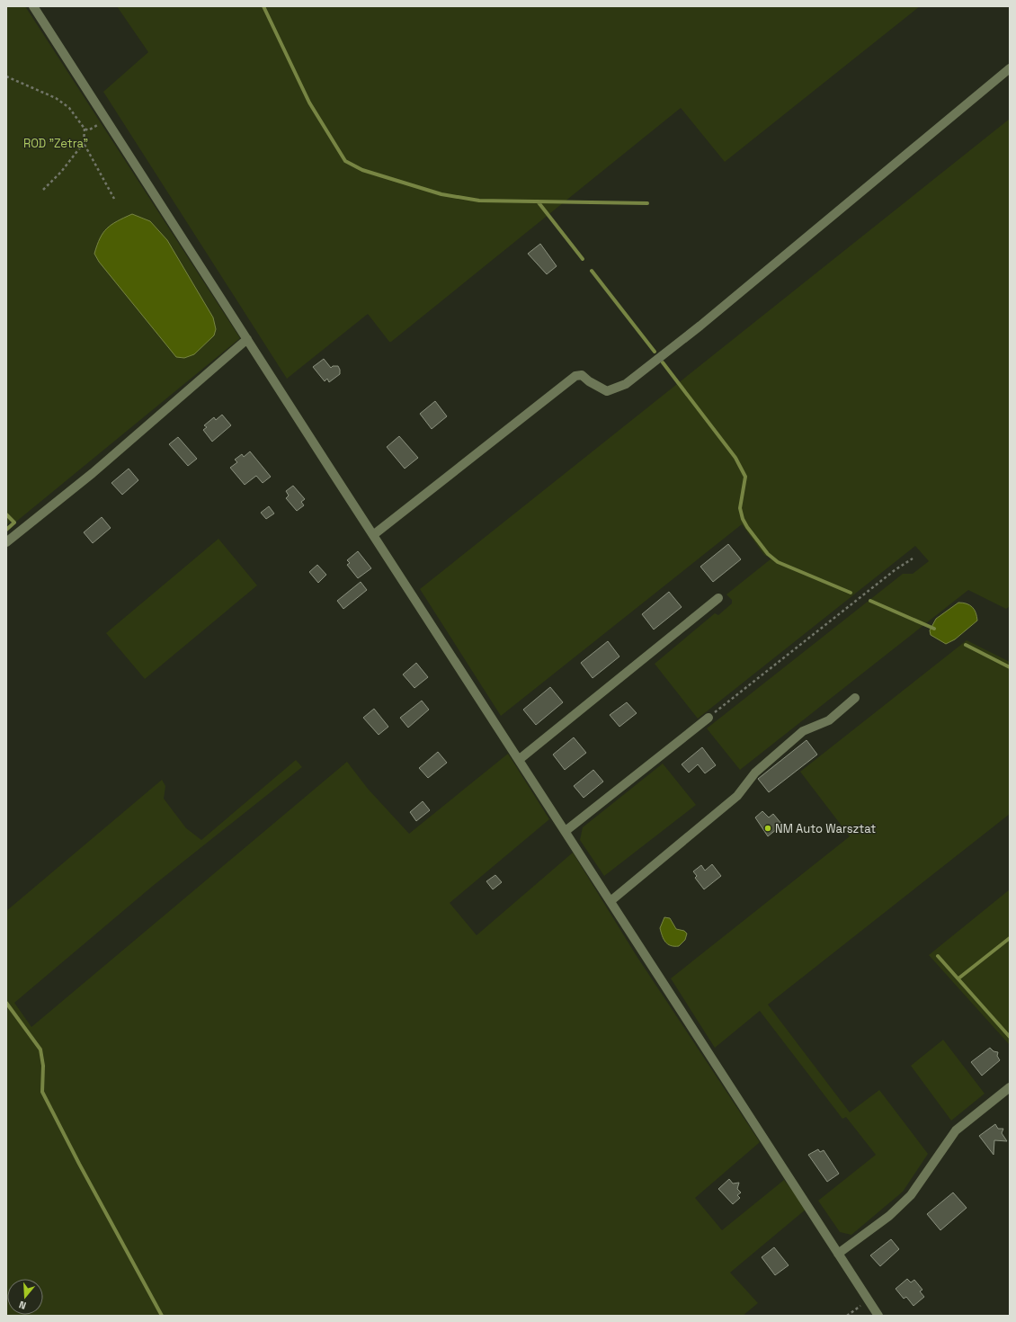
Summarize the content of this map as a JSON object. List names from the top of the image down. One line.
{"parks":["ROD \"Zetra\""],"places":["NM Auto Warsztat"],"north":"bottom"}
